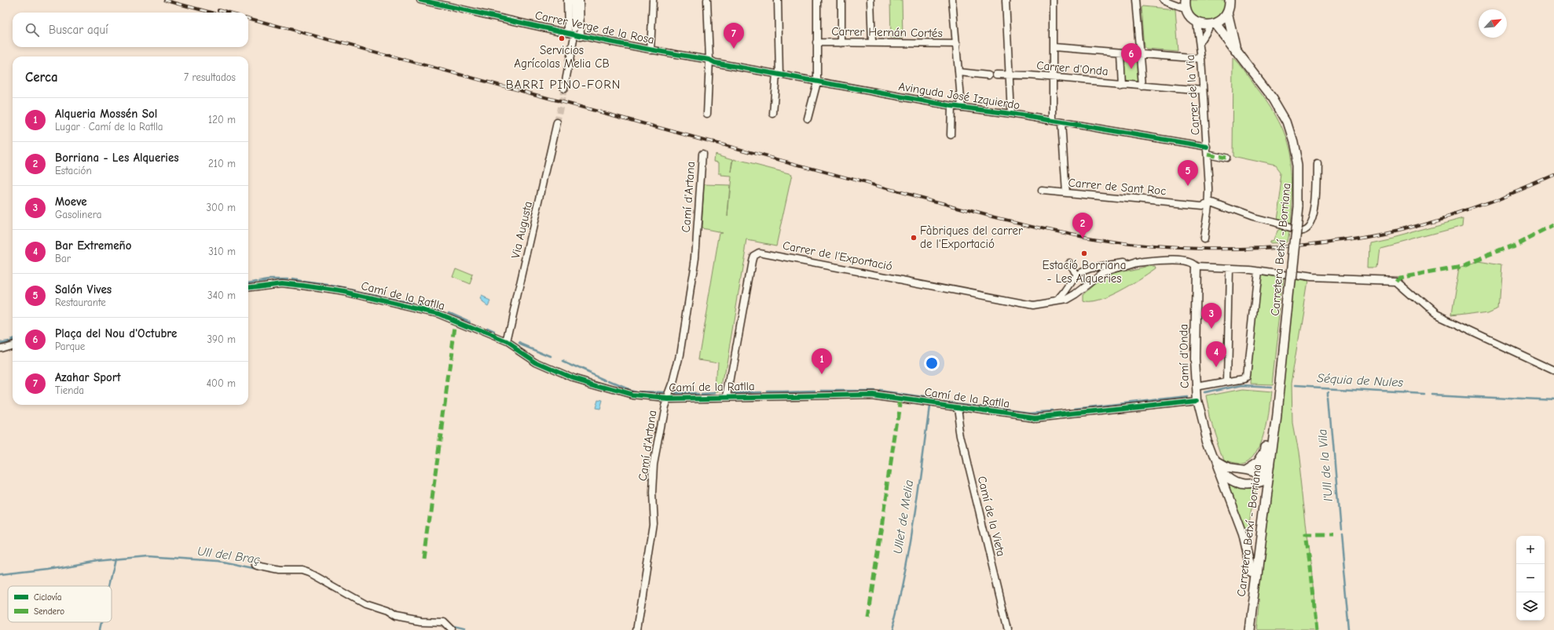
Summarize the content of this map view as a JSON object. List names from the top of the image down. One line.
{"streets":{"main road":["Carretera Betxí - Borriana"],"street":["Carrer Verge de la Rosa","Carrer Hernán Cortés","Carrer d'Onda","Carrer de la Via","Avinguda José Izquierdo","Carrer de Sant Roc","Camí d'Artana","Via Augusta","Carrer de l'Exportació","Camí de la Ratlla","Camí d'Onda","Camí de la Vieta"]},"crossings":[["Carrer Verge de la Rosa","Avinguda José Izquierdo"],["Carrer d'Onda","Carrer de la Via"],["Carrer de la Via","Avinguda José Izquierdo"],["Carrer de la Via","Carrer de Sant Roc"],["Carrer de la Via","Carretera Betxí - Borriana"],["Camí d'Artana","Camí de la Ratlla"],["Via Augusta","Camí de la Ratlla"],["Carretera Betxí - Borriana","Camí d'Onda"],["Carrer de l'Exportació","Camí de la Ratlla"],["Camí de la Ratlla","Camí d'Onda"],["Camí de la Ratlla","Camí de la Vieta"]],"districts":["BARRI PINO-FORN"],"water":["Séquia de Nules","l'Ull de la Vila","Ullet de Melia","Ull del Braç"],"places":["Servicios Agrícolas Melia CB","Fàbriques del carrer de l'Exportació","Estació Borriana - Les Alqueries"],"legend":["Ciclovía","Sendero"],"north":"top right","page":{"search":"Buscar aquí","pins":["7","6","5","2","3","4","1"],"heading":["Cerca","7 resultados"],"list":[{"mark":"1","name":"Alqueria Mossén Sol","note":"Lugar · Camí de la Ratlla","value":"120 m"},{"mark":"2","name":"Borriana - Les Alqueries","note":"Estación","value":"210 m"},{"mark":"3","name":"Moeve","note":"Gasolinera","value":"300 m"},{"mark":"4","name":"Bar Extremeño","note":"Bar","value":"310 m"},{"mark":"5","name":"Salón Vives","note":"Restaurante","value":"340 m"},{"mark":"6","name":"Plaça del Nou d'Octubre","note":"Parque","value":"390 m"},{"mark":"7","name":"Azahar Sport","note":"Tienda","value":"400 m"}],"map_buttons":["+","−"]}}
